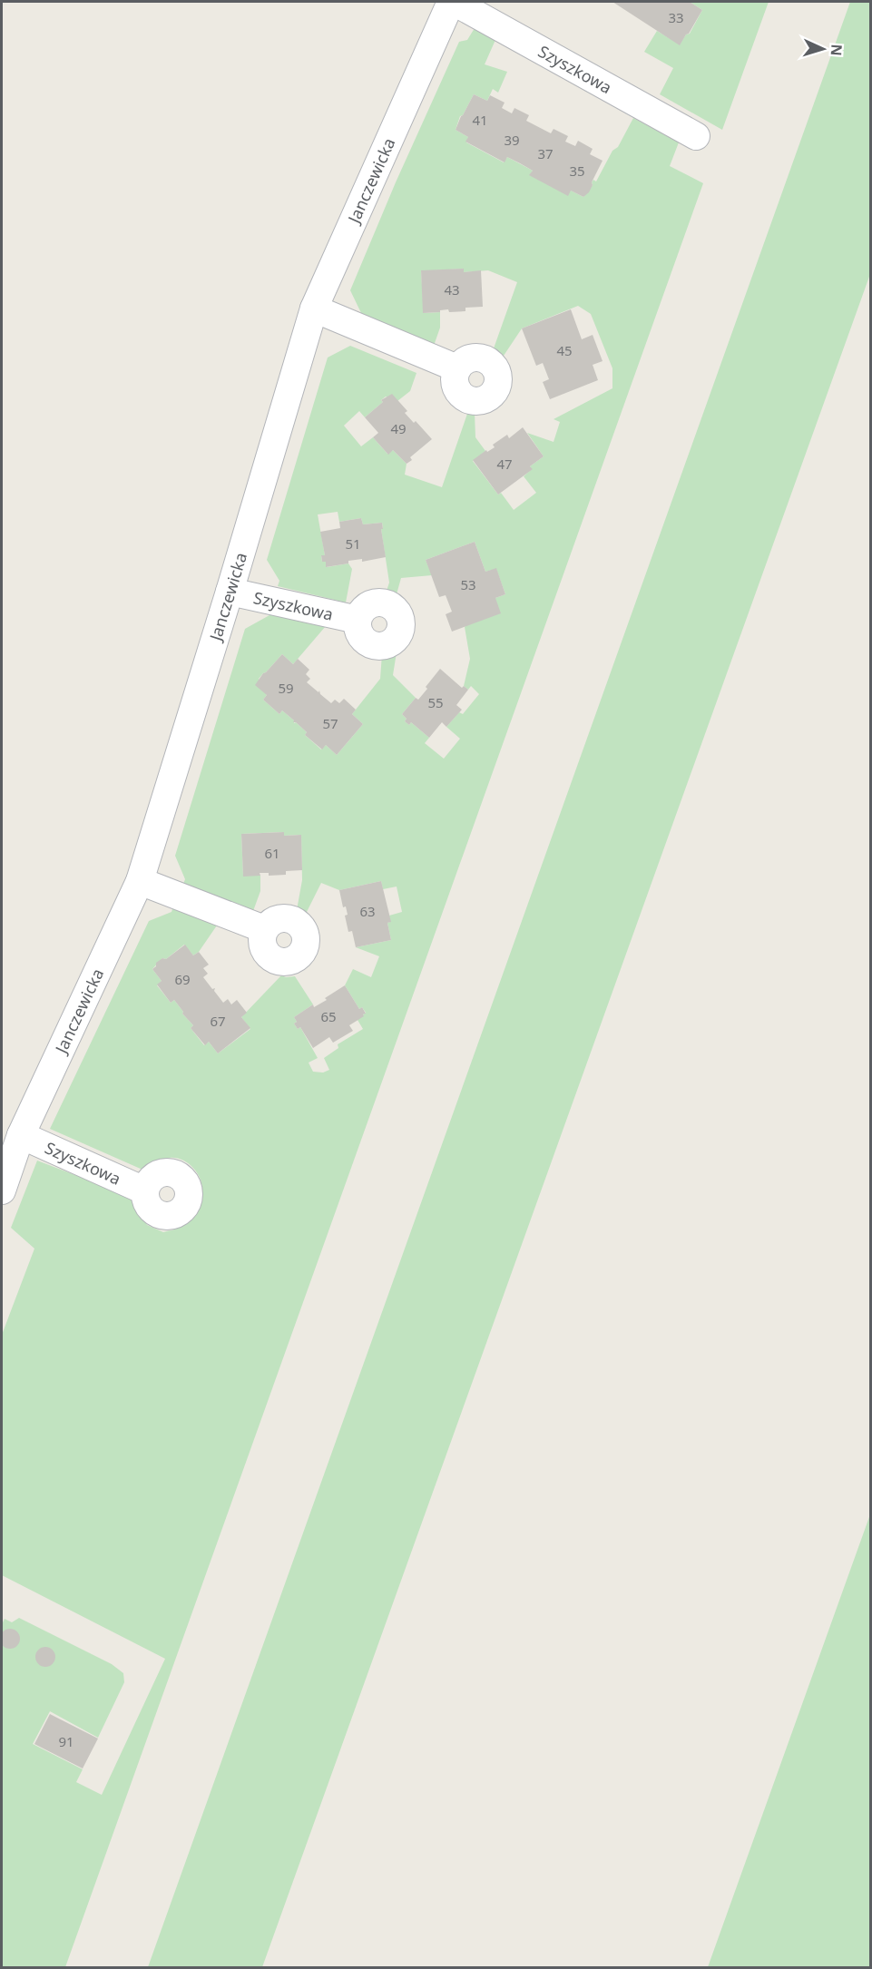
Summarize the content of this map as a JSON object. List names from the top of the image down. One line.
{"streets":{"street":["Szyszkowa","Janczewicka"]},"crossings":[["Szyszkowa","Janczewicka"]],"house_numbers":["33","41","39","37","35","43","45","49","47","51","53","59","55","57","61","63","69","65","67","91"],"north":"right"}
